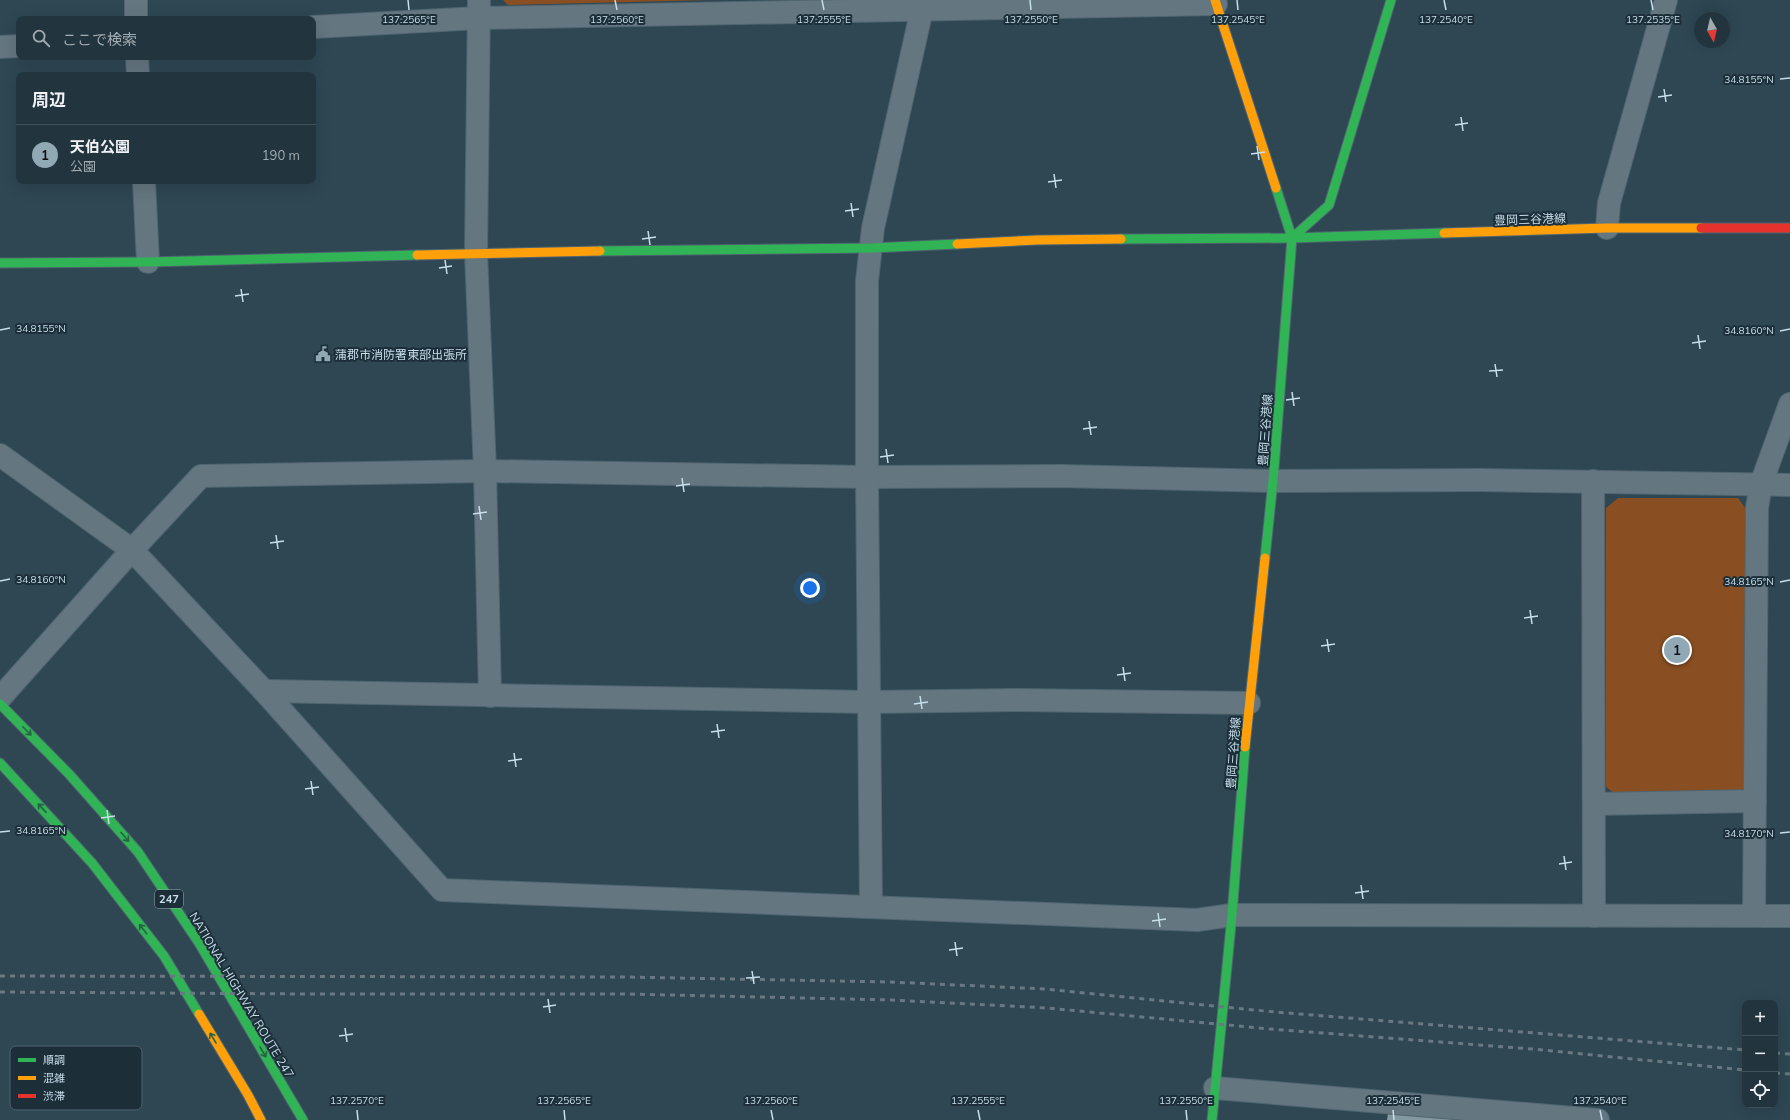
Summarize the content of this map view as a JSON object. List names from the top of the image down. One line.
{"streets":{"main road":["豊岡三谷港線","247","NATIONAL HIGHWAY ROUTE 247"]},"places":{"public building":["蒲郡市消防署東部出張所"]},"legend":["順調","混雑","渋滞"],"north":"bottom","page":{"search":"ここで検索","heading":"周辺","list":[{"mark":"1","name":"天伯公園","note":"公園","value":"190 m"}],"pins":"1","map_buttons":["+","−"]},"coordinates":["137.2565°E","137.2560°E","137.2555°E","137.2550°E","137.2545°E","137.2540°E","137.2535°E","34.8155°N","34.8160°N","34.8165°N","34.8170°N","137.2570°E"]}
